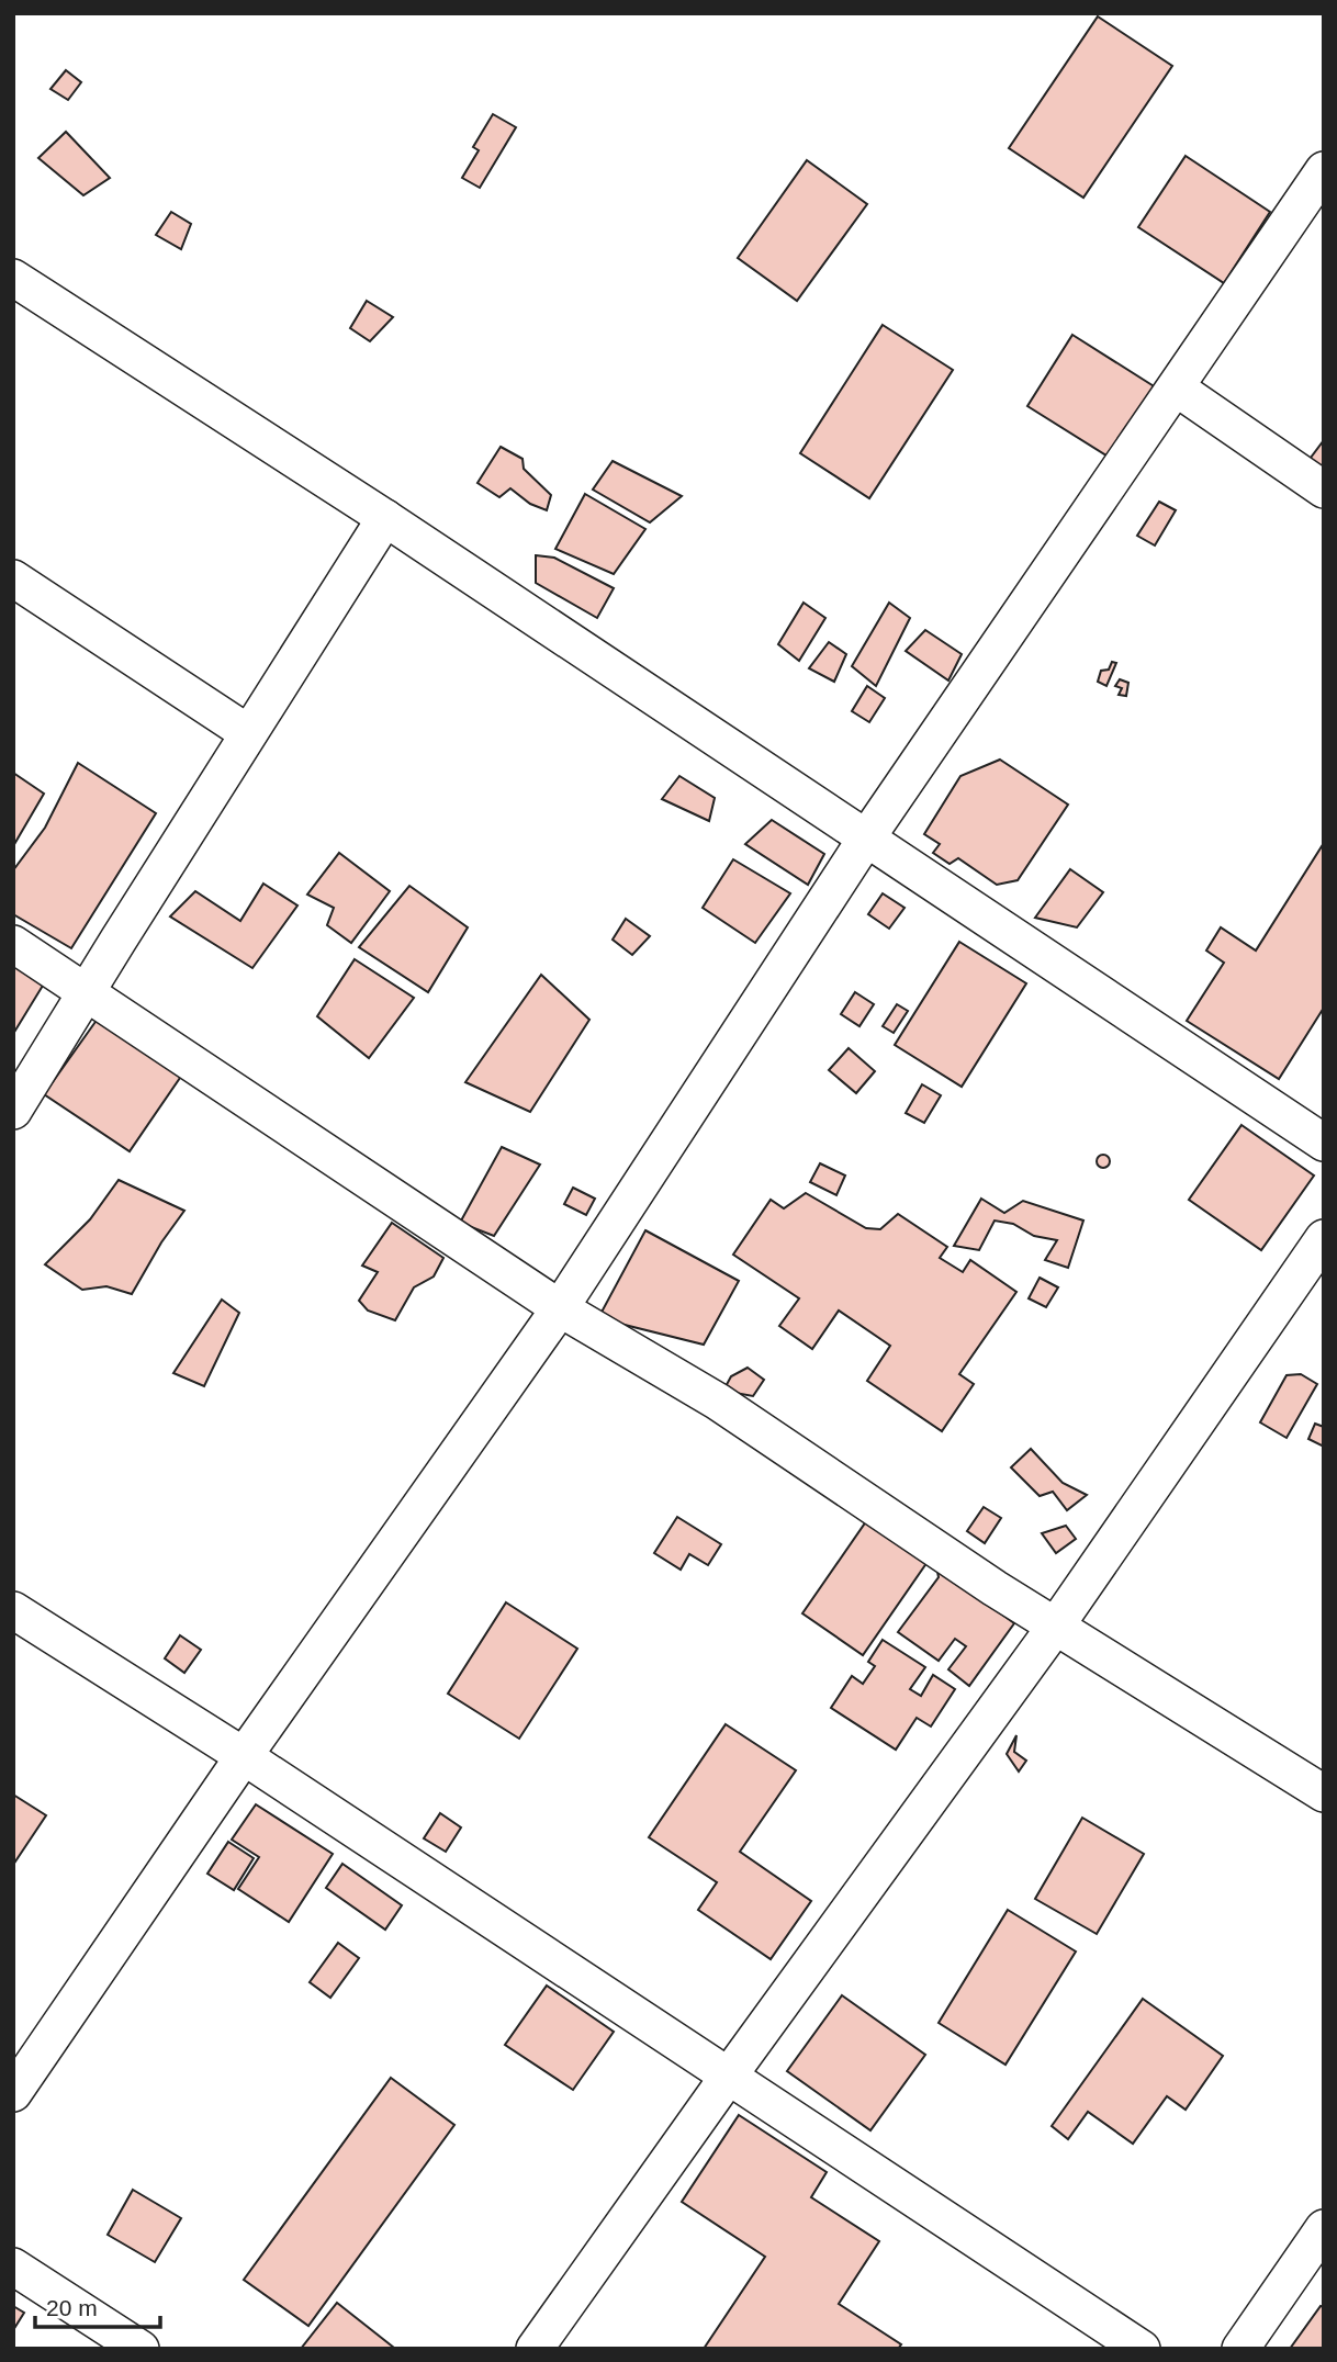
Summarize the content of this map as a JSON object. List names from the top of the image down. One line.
{"scale_bar":"20 m"}
